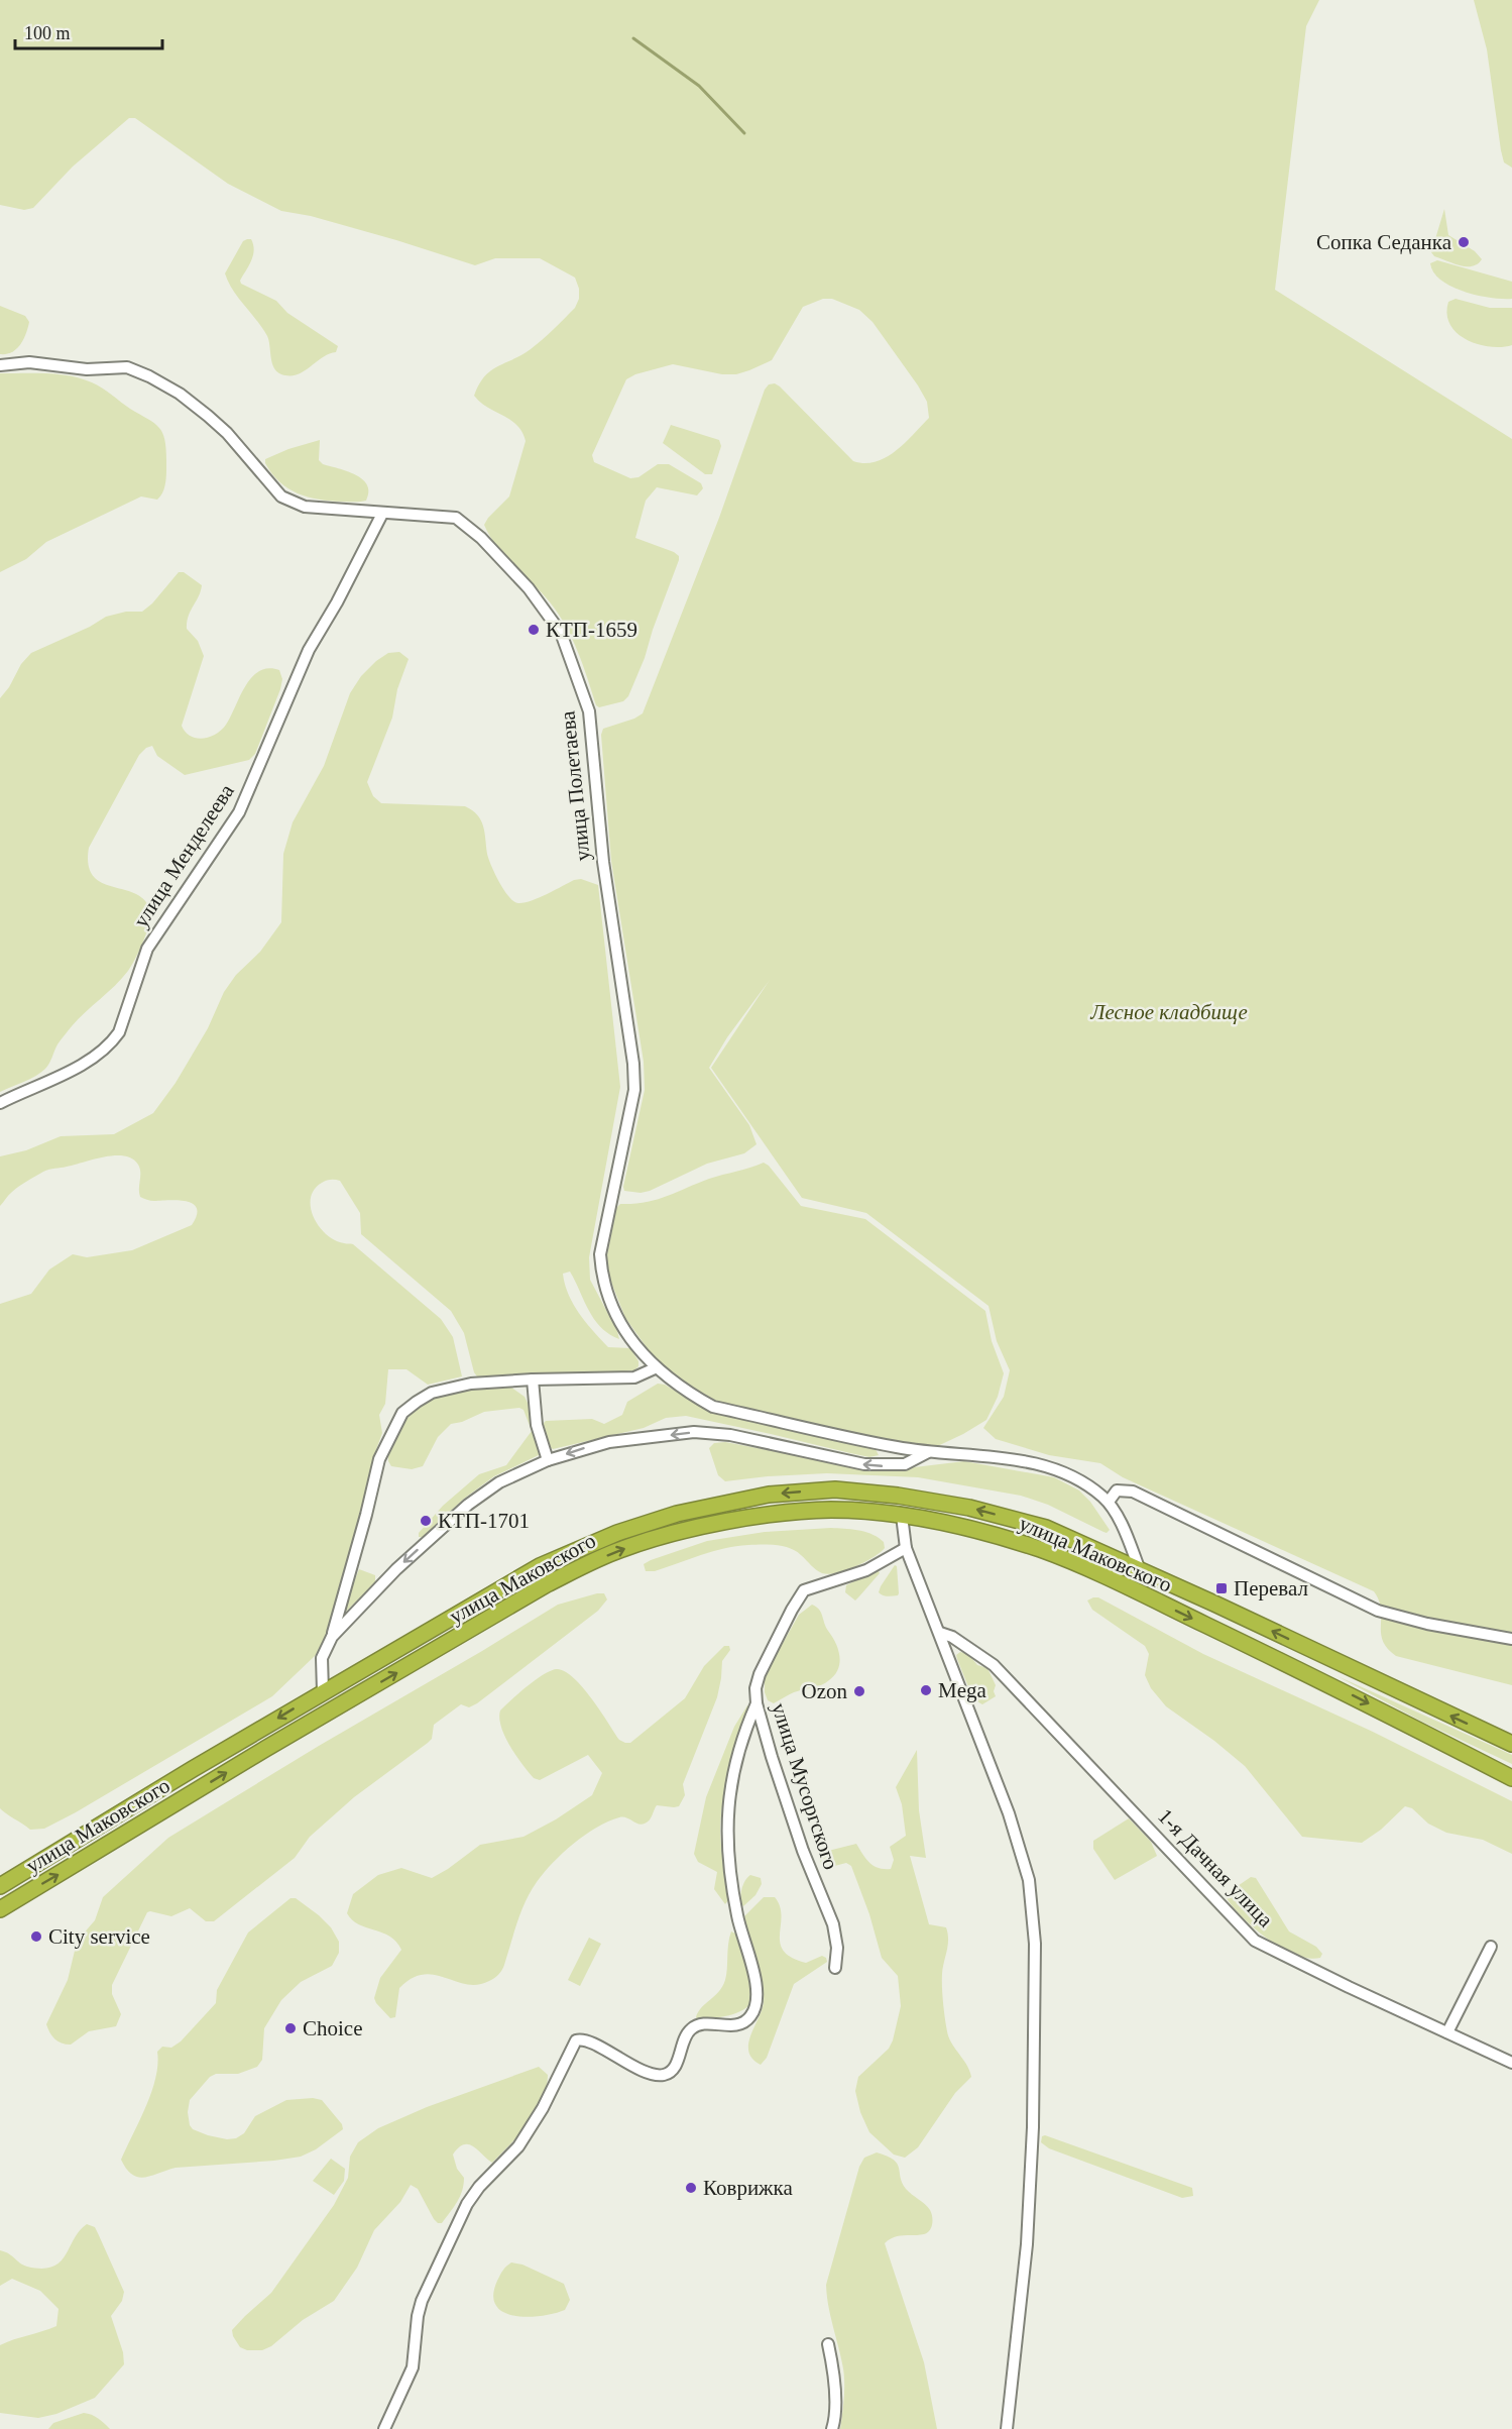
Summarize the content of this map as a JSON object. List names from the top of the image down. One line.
{"streets":{"highway":["улица Маковского"],"street":["улица Полетаева","улица Менделеева","улица Мусоргского","1-я Дачная улица"]},"crossings":[["улица Полетаева","улица Менделеева"]],"parks":["Лесное кладбище"],"places":{"other":["Сопка Седанка","КТП-1659","КТП-1701","Mega","Ozon","City service","Choice","Коврижка"],"transit":["Перевал"]},"scale_bar":"100 m"}
